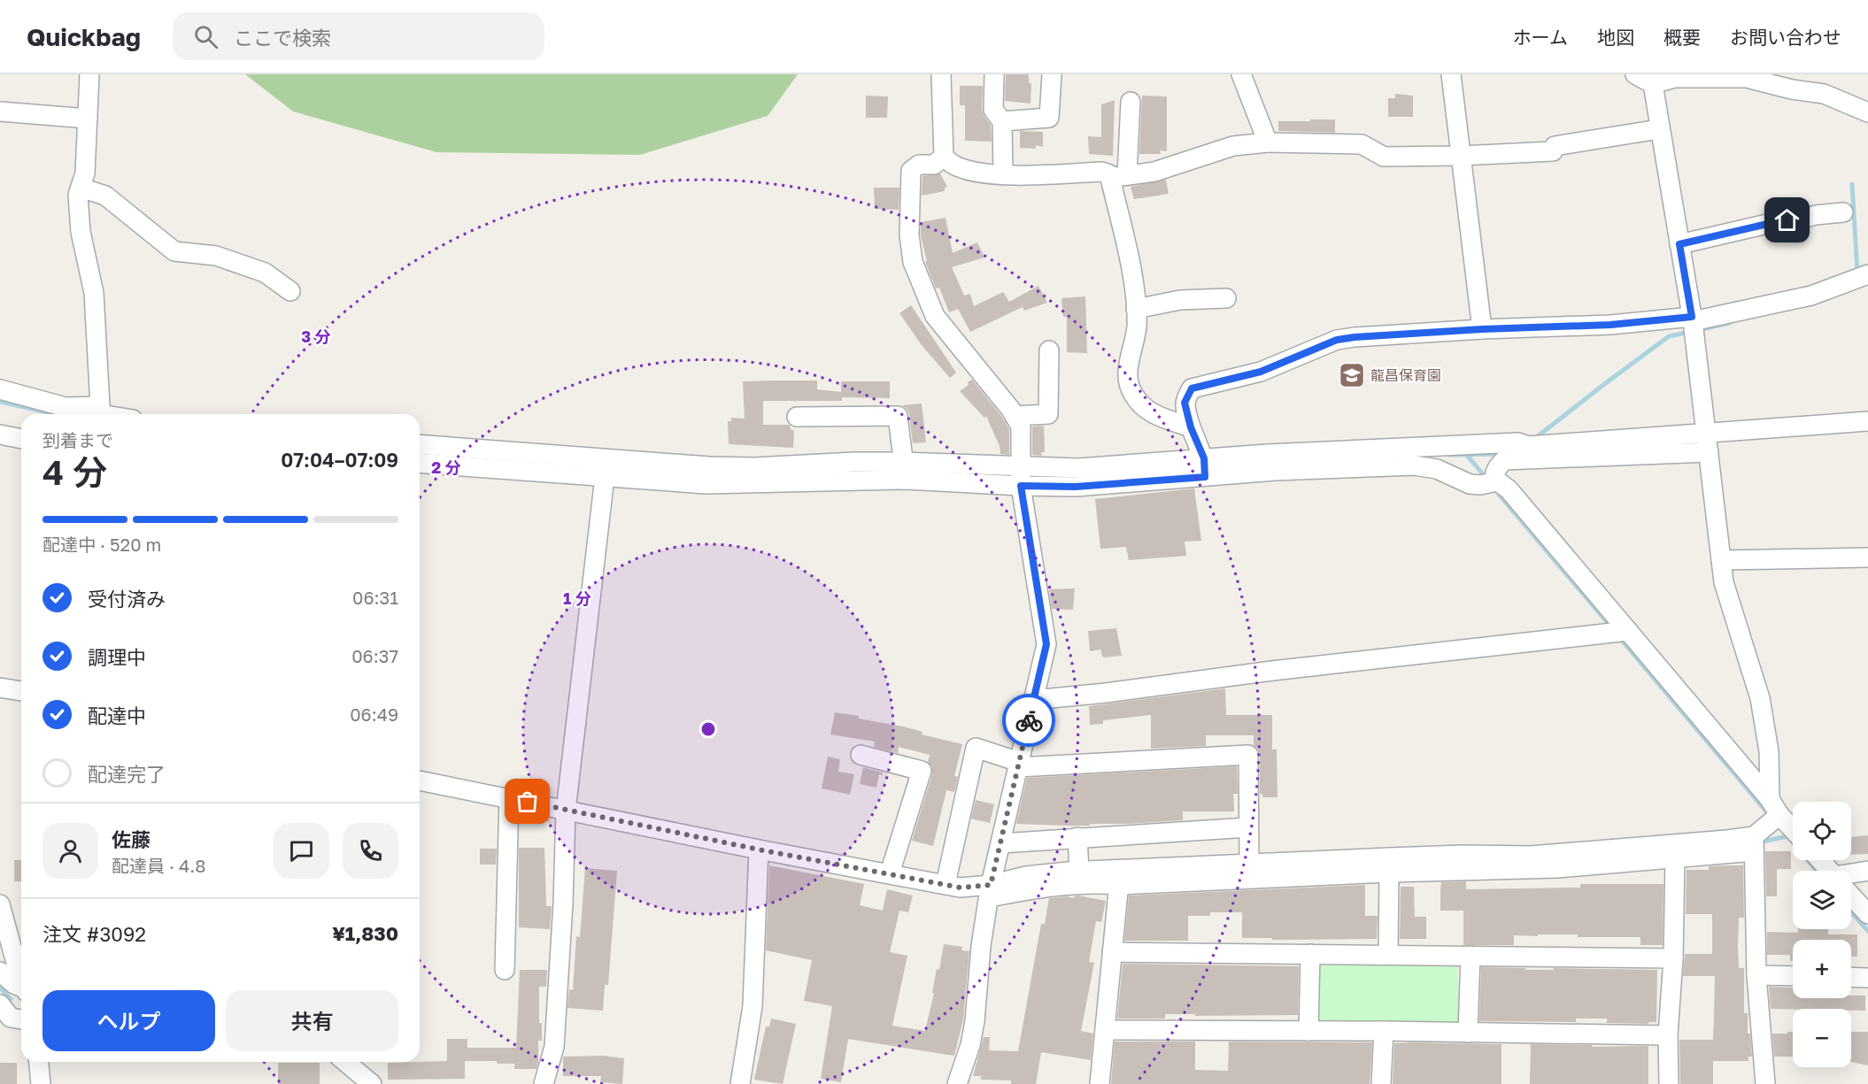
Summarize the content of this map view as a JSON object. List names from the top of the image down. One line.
{"places":{"school or university":["龍昌保育園"]},"page":{"header":"Quickbag","search":"ここで検索","nav":["ホーム","地図","概要","お問い合わせ"],"heading":["4 分","到着まで","07:04–07:09"],"panel":["佐藤","配達員 · 4.8","注文 #3092","¥1,830"],"bar":"配達中 · 520 m","list":[["受付済み","06:31"],["調理中","06:37"],["配達中","06:49"],"配達完了"],"map_buttons":["+","−"],"buttons":["ヘルプ","共有"]},"rings":["3 分","2 分","1 分"]}
